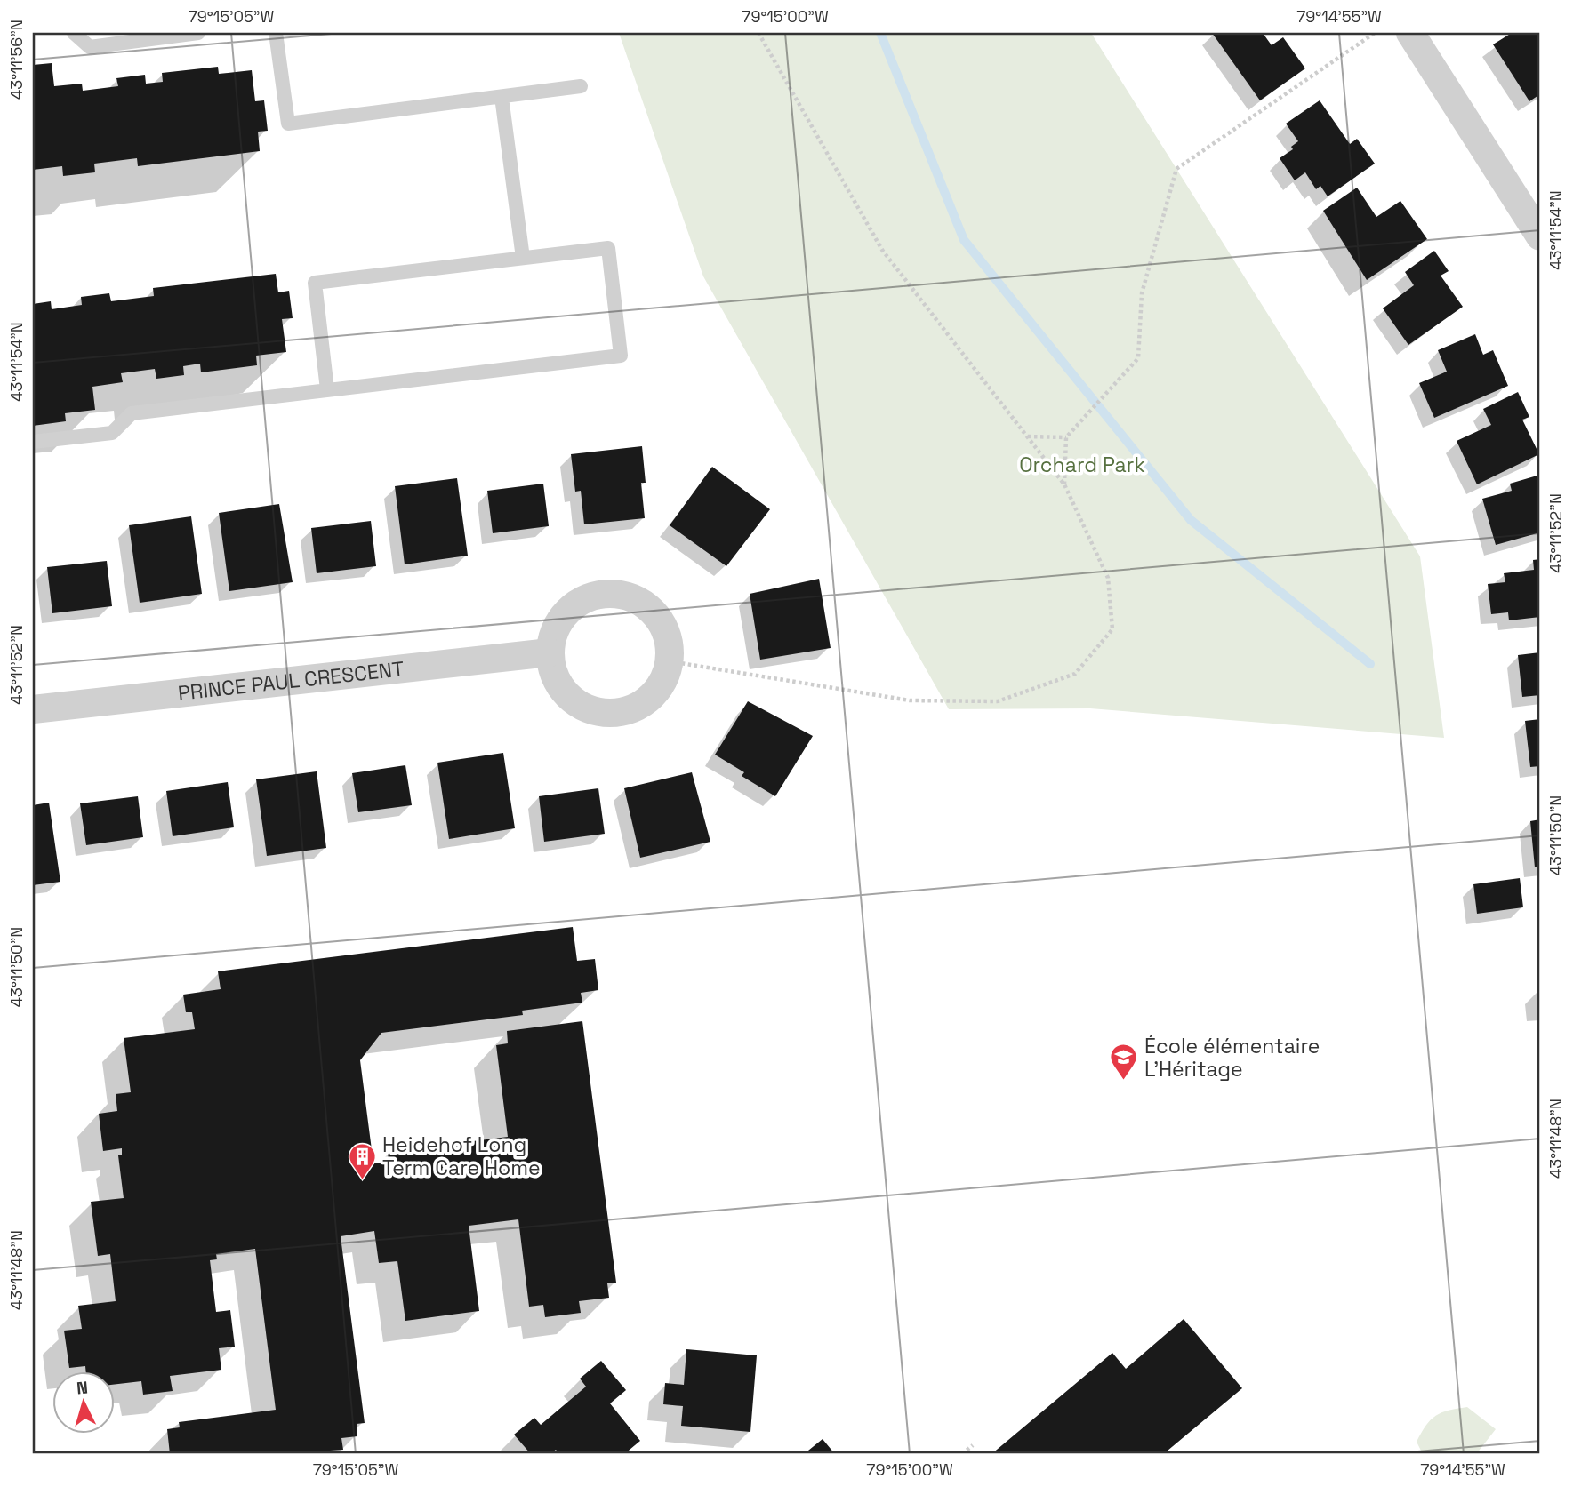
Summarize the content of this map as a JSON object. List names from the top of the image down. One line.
{"streets":{"street":["PRINCE PAUL CRESCENT"]},"parks":["Orchard Park"],"places":{"school or university":["École élémentaire L'Héritage"],"building":["Heidehof Long Term Care Home"]},"north":"top","coordinates":["79°15'05\"W","79°15'00\"W","79°14'55\"W","43°11'56\"N","43°11'54\"N","43°11'52\"N","43°11'50\"N","43°11'48\"N"]}
